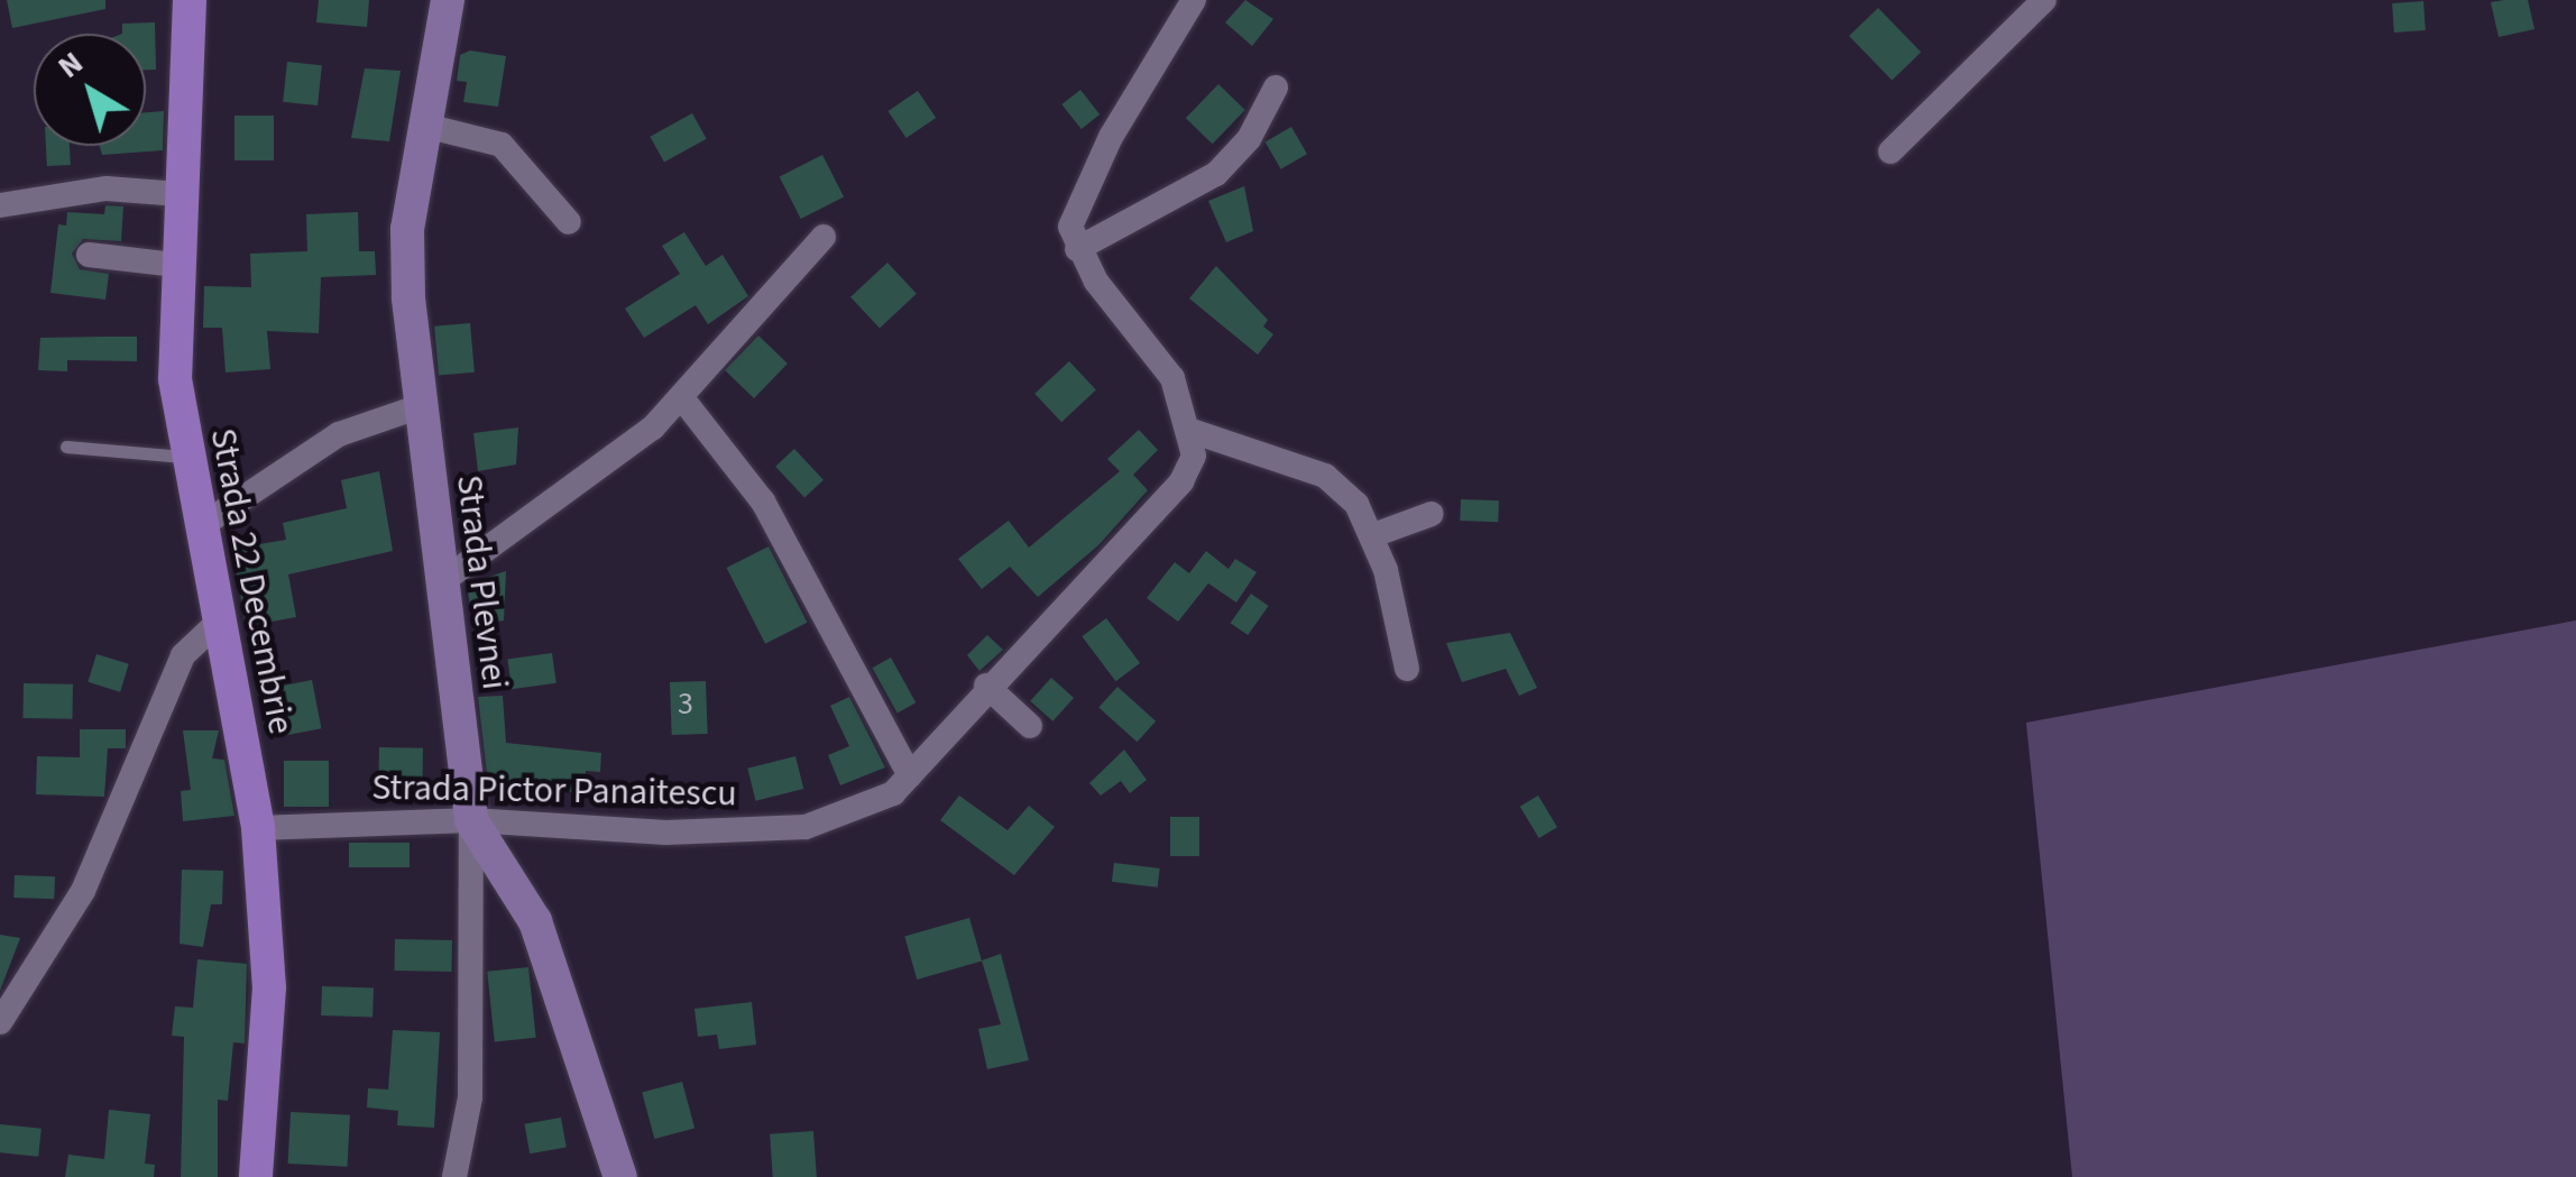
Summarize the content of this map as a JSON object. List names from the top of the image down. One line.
{"streets":{"main road":["Strada 22 Decembrie"],"street":["Strada Plevnei","Strada Pictor Panaitescu"]},"crossings":[["Strada 22 Decembrie","Strada Pictor Panaitescu"],["Strada Plevnei","Strada Pictor Panaitescu"]],"house_numbers":["3"],"north":"top left"}
